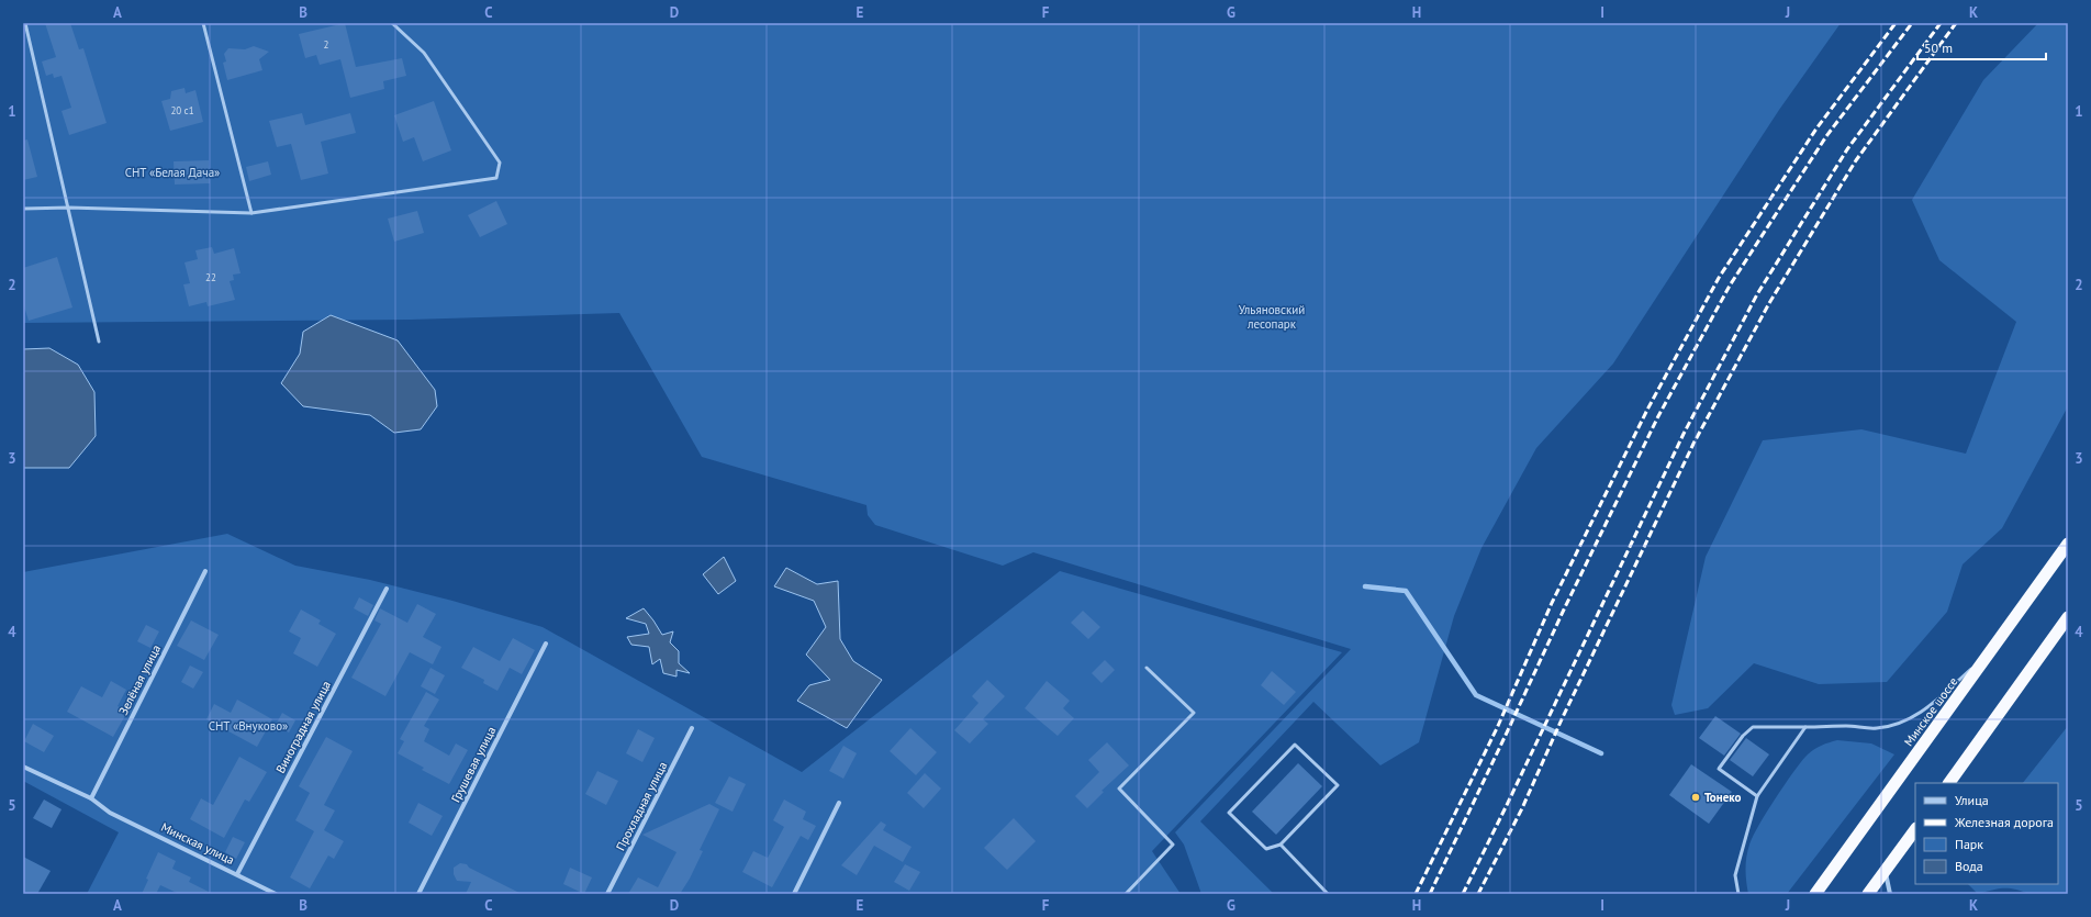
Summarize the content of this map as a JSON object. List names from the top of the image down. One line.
{"streets":{"highway":["Минское шоссе"],"street":["Зелёная улица","Виноградная улица","Грушевая улица","Прохладная улица","Минская улица"]},"crossings":[["Зелёная улица","Минская улица"],["Виноградная улица","Минская улица"]],"parks":["СНТ «Белая Дача»","Ульяновский лесопарк","СНТ «Внуково»"],"places":["Тонеко"],"house_numbers":["2","20 с1","22"],"legend":["Улица","Железная дорога","Парк","Вода"],"scale_bar":"50 m","grid":{"columns":["A","B","C","D","E","F","G","H","I","J","K"],"rows":["1","2","3","4","5"]}}
